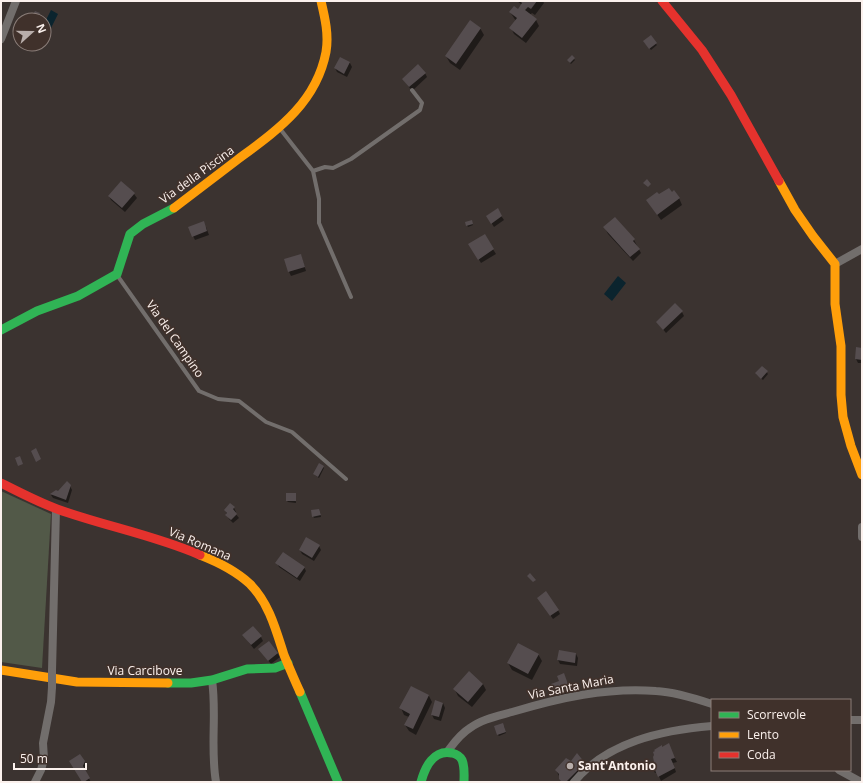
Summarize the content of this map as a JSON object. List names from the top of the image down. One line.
{"streets":{"street":["Via della Piscina","Via Romana","Via Carcibove","Via Santa Maria"],"lane":["Via del Campino"]},"crossings":[["Via della Piscina","Via del Campino"],["Via Romana","Via Carcibove"]],"places":["Sant'Antonio"],"legend":["Scorrevole","Lento","Coda"],"scale_bar":"50 m","north":"right"}
